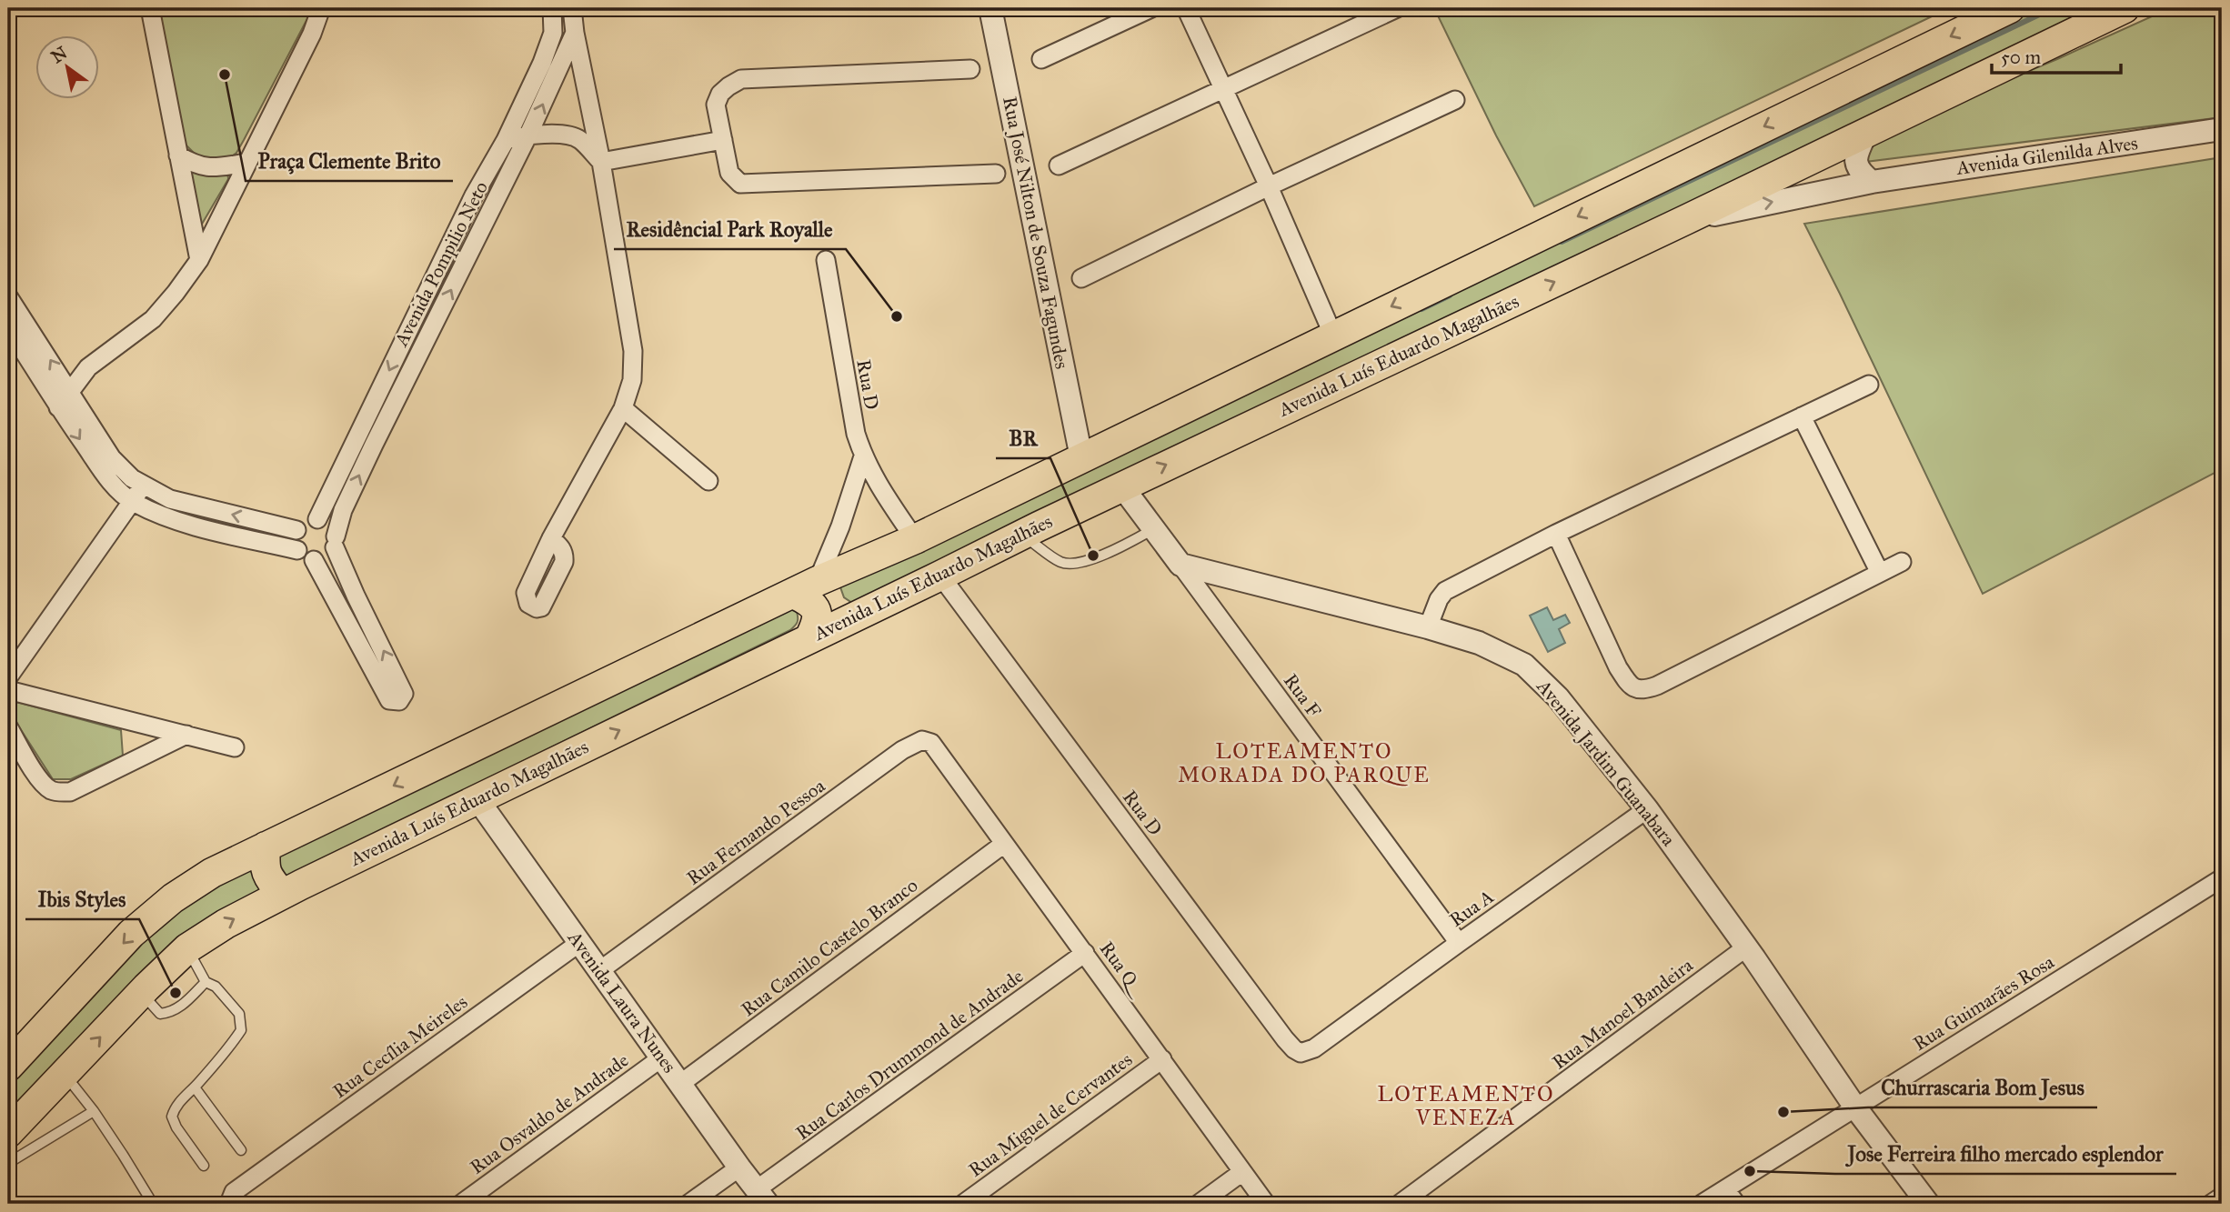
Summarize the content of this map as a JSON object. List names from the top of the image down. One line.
{"streets":{"main road":["Avenida Luís Eduardo Magalhães"],"street":["Avenida Gilenilda Alves","Rua José Nilton de Souza Fagundes","Avenida Pompilio Neto","Rua D","Rua F","Avenida Jardim Guanabara","Rua Fernando Pessoa","Rua A","Rua Camilo Castelo Branco","Rua Q","Avenida Laura Nunes","Rua Guimarães Rosa","Rua Manoel Bandeira","Rua Cecília Meireles","Rua Carlos Drummond de Andrade","Rua Osvaldo de Andrade","Rua Miguel de Cervantes"]},"crossings":[["Avenida Gilenilda Alves","Avenida Luís Eduardo Magalhães"],["Avenida Luís Eduardo Magalhães","Rua D"],["Avenida Luís Eduardo Magalhães","Avenida Laura Nunes"],["Rua D","Rua A"],["Rua F","Avenida Jardim Guanabara"],["Rua F","Rua A"],["Avenida Jardim Guanabara","Rua A"],["Avenida Jardim Guanabara","Rua Guimarães Rosa"],["Avenida Jardim Guanabara","Rua Manoel Bandeira"],["Rua Fernando Pessoa","Rua Q"],["Rua Fernando Pessoa","Avenida Laura Nunes"],["Rua Camilo Castelo Branco","Rua Q"],["Rua Camilo Castelo Branco","Avenida Laura Nunes"],["Rua Q","Rua Carlos Drummond de Andrade"],["Rua Q","Rua Miguel de Cervantes"],["Avenida Laura Nunes","Rua Cecília Meireles"],["Avenida Laura Nunes","Rua Carlos Drummond de Andrade"],["Avenida Laura Nunes","Rua Osvaldo de Andrade"]],"districts":["LOTEAMENTO MORADA DO PARQUE","LOTEAMENTO VENEZA"],"places":["Praça Clemente Brito","Residêncial Park Royalle","BR","Ibis Styles","Churrascaria Bom Jesus","Jose Ferreira filho mercado esplendor"],"scale_bar":"50 m","north":"top left"}
